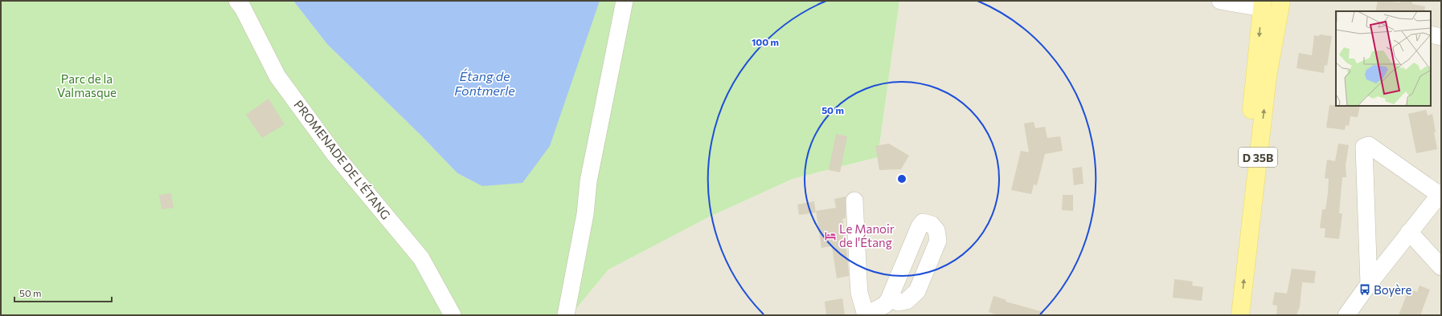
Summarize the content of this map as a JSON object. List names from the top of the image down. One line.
{"streets":{"main road":["D 35B"],"street":["PROMENADE DE L'ÉTANG"]},"water":["Étang de Fontmerle"],"parks":["Parc de la Valmasque"],"places":{"hotel":["Le Manoir de l'Étang"],"bus stop":["Boyère"]},"scale_bar":"50 m","rings":["100 m","50 m"]}
